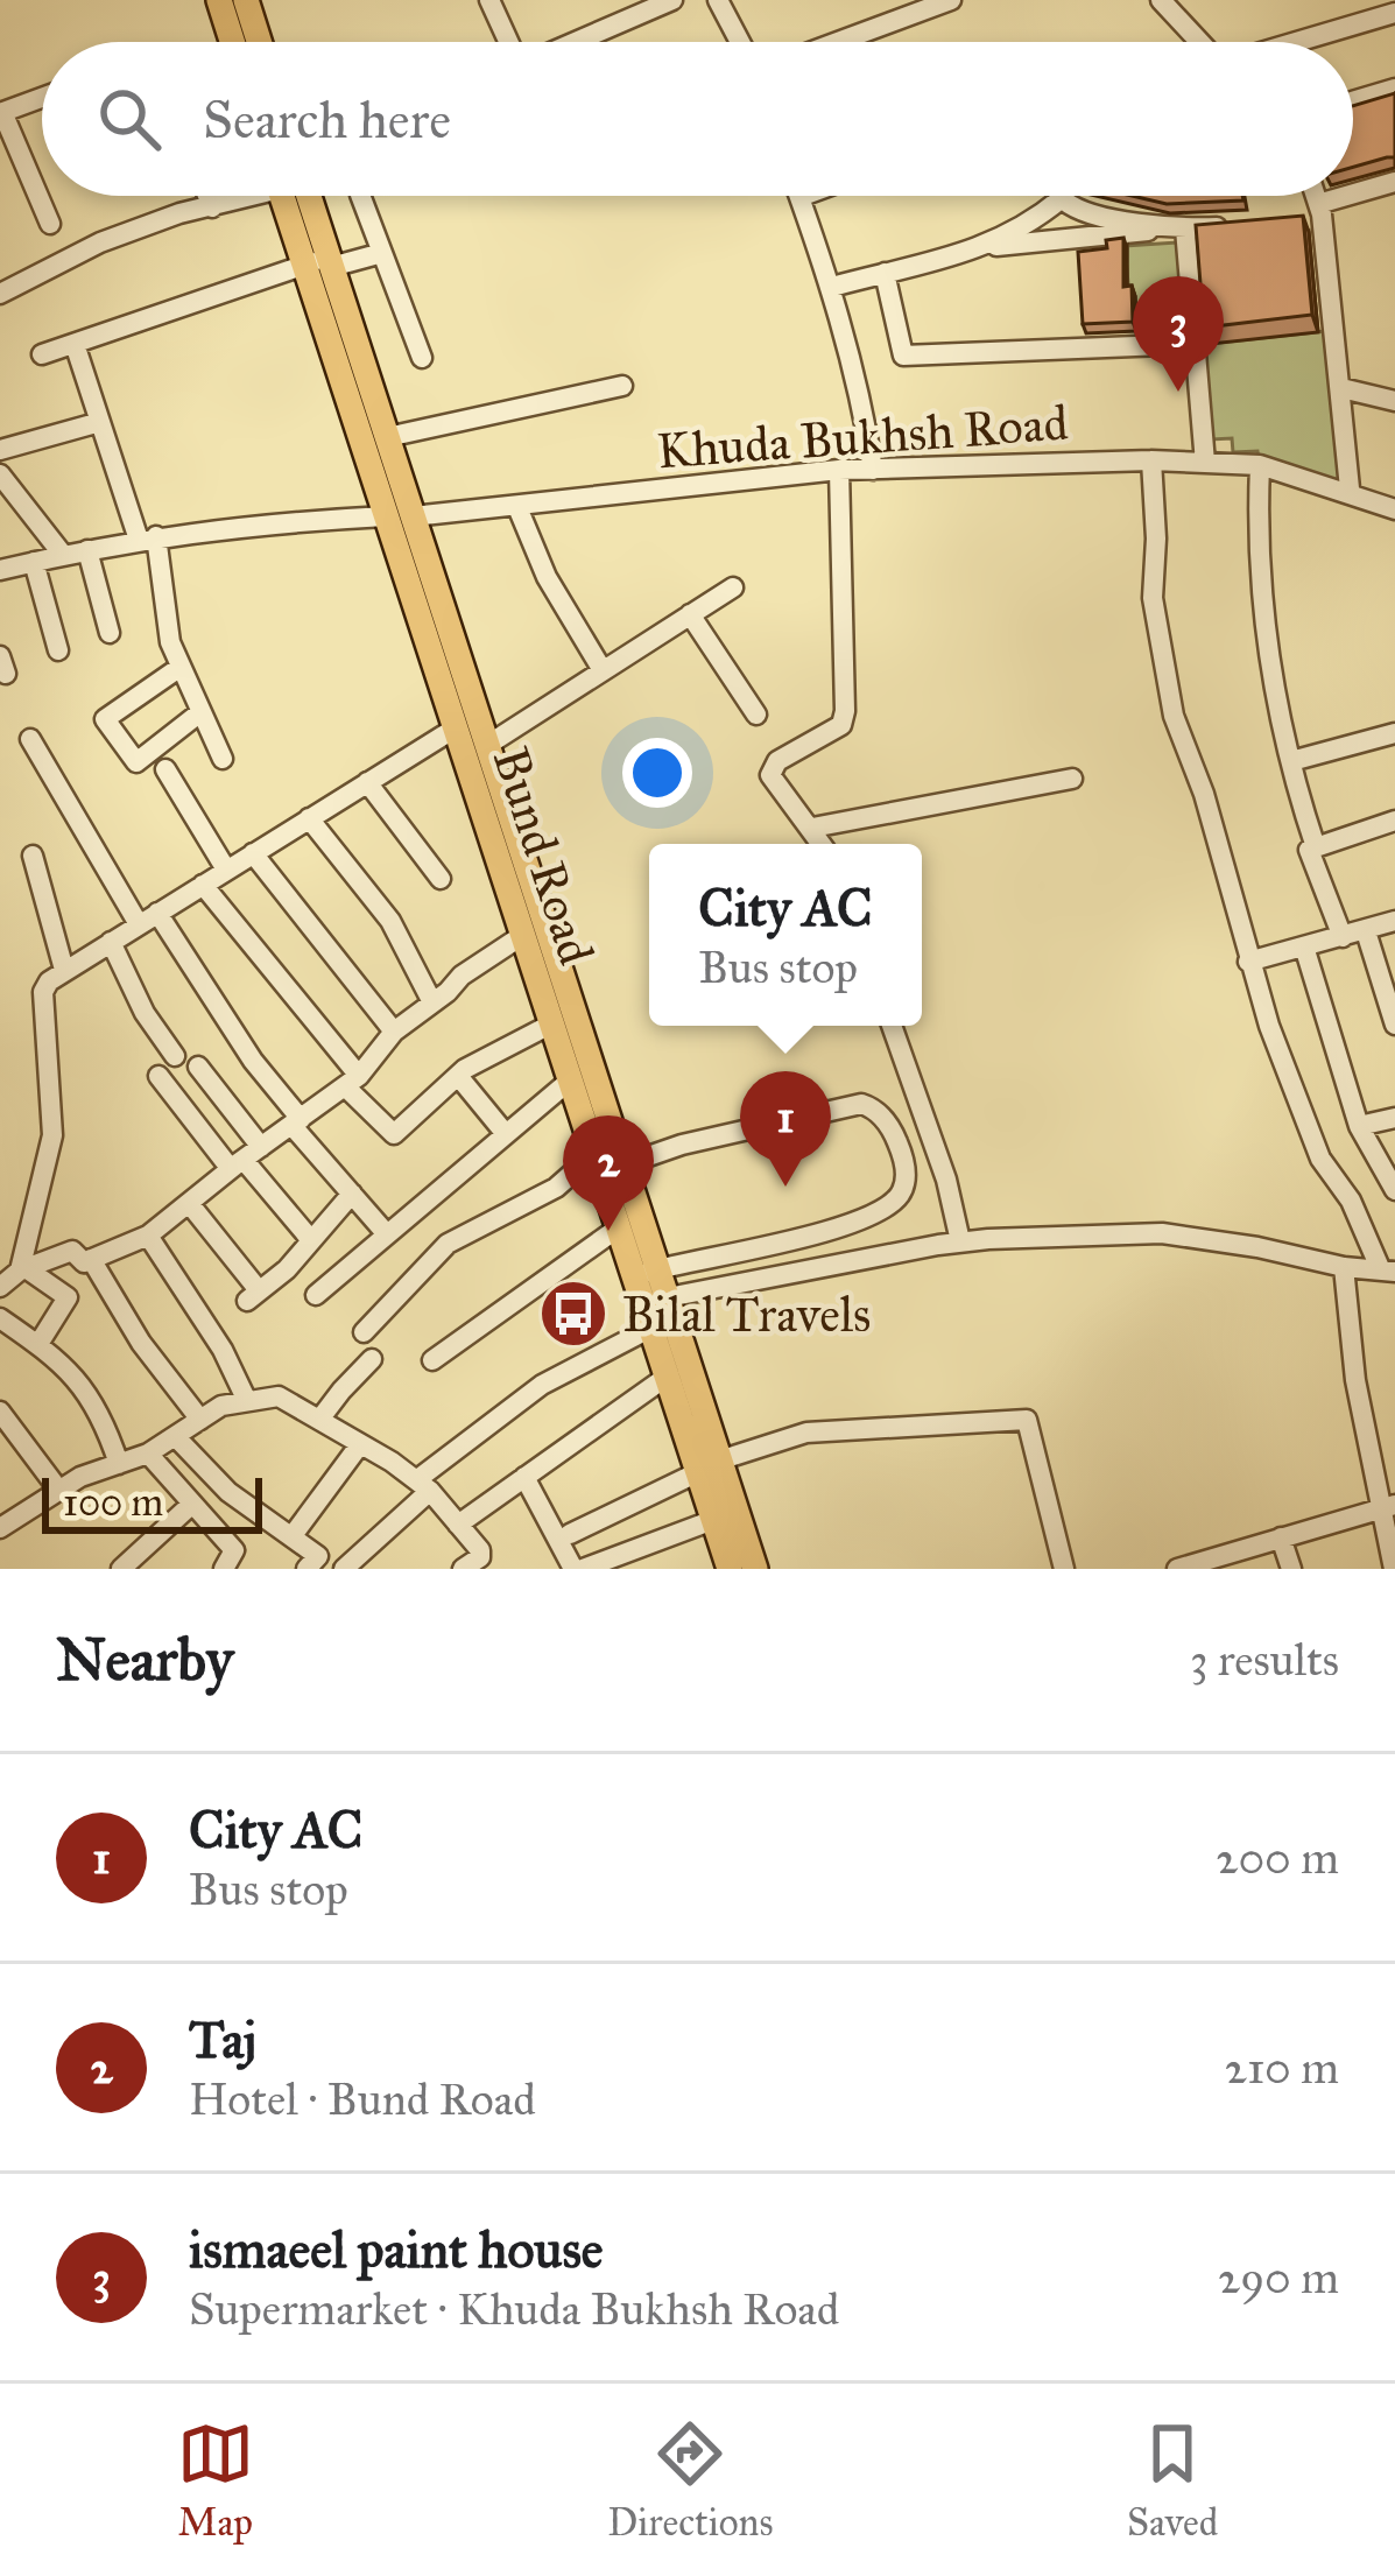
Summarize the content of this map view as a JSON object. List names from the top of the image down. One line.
{"streets":{"main road":["Bund Road"],"street":["Khuda Bukhsh Road"]},"crossings":[["Khuda Bukhsh Road","Bund Road"]],"places":{"bus stop":["Bilal Travels"]},"scale_bar":"100 m","page":{"search":"Search here","pins":["3","1","2"],"popup":["City AC","Bus stop"],"scale":"100 m","heading":["Nearby","3 results"],"list":[{"mark":"1","name":"City AC","note":"Bus stop","value":"200 m"},{"mark":"2","name":"Taj","note":"Hotel · Bund Road","value":"210 m"},{"mark":"3","name":"ismaeel paint house","note":"Supermarket · Khuda Bukhsh Road","value":"290 m"}],"nav":["Map","Directions","Saved"]}}
